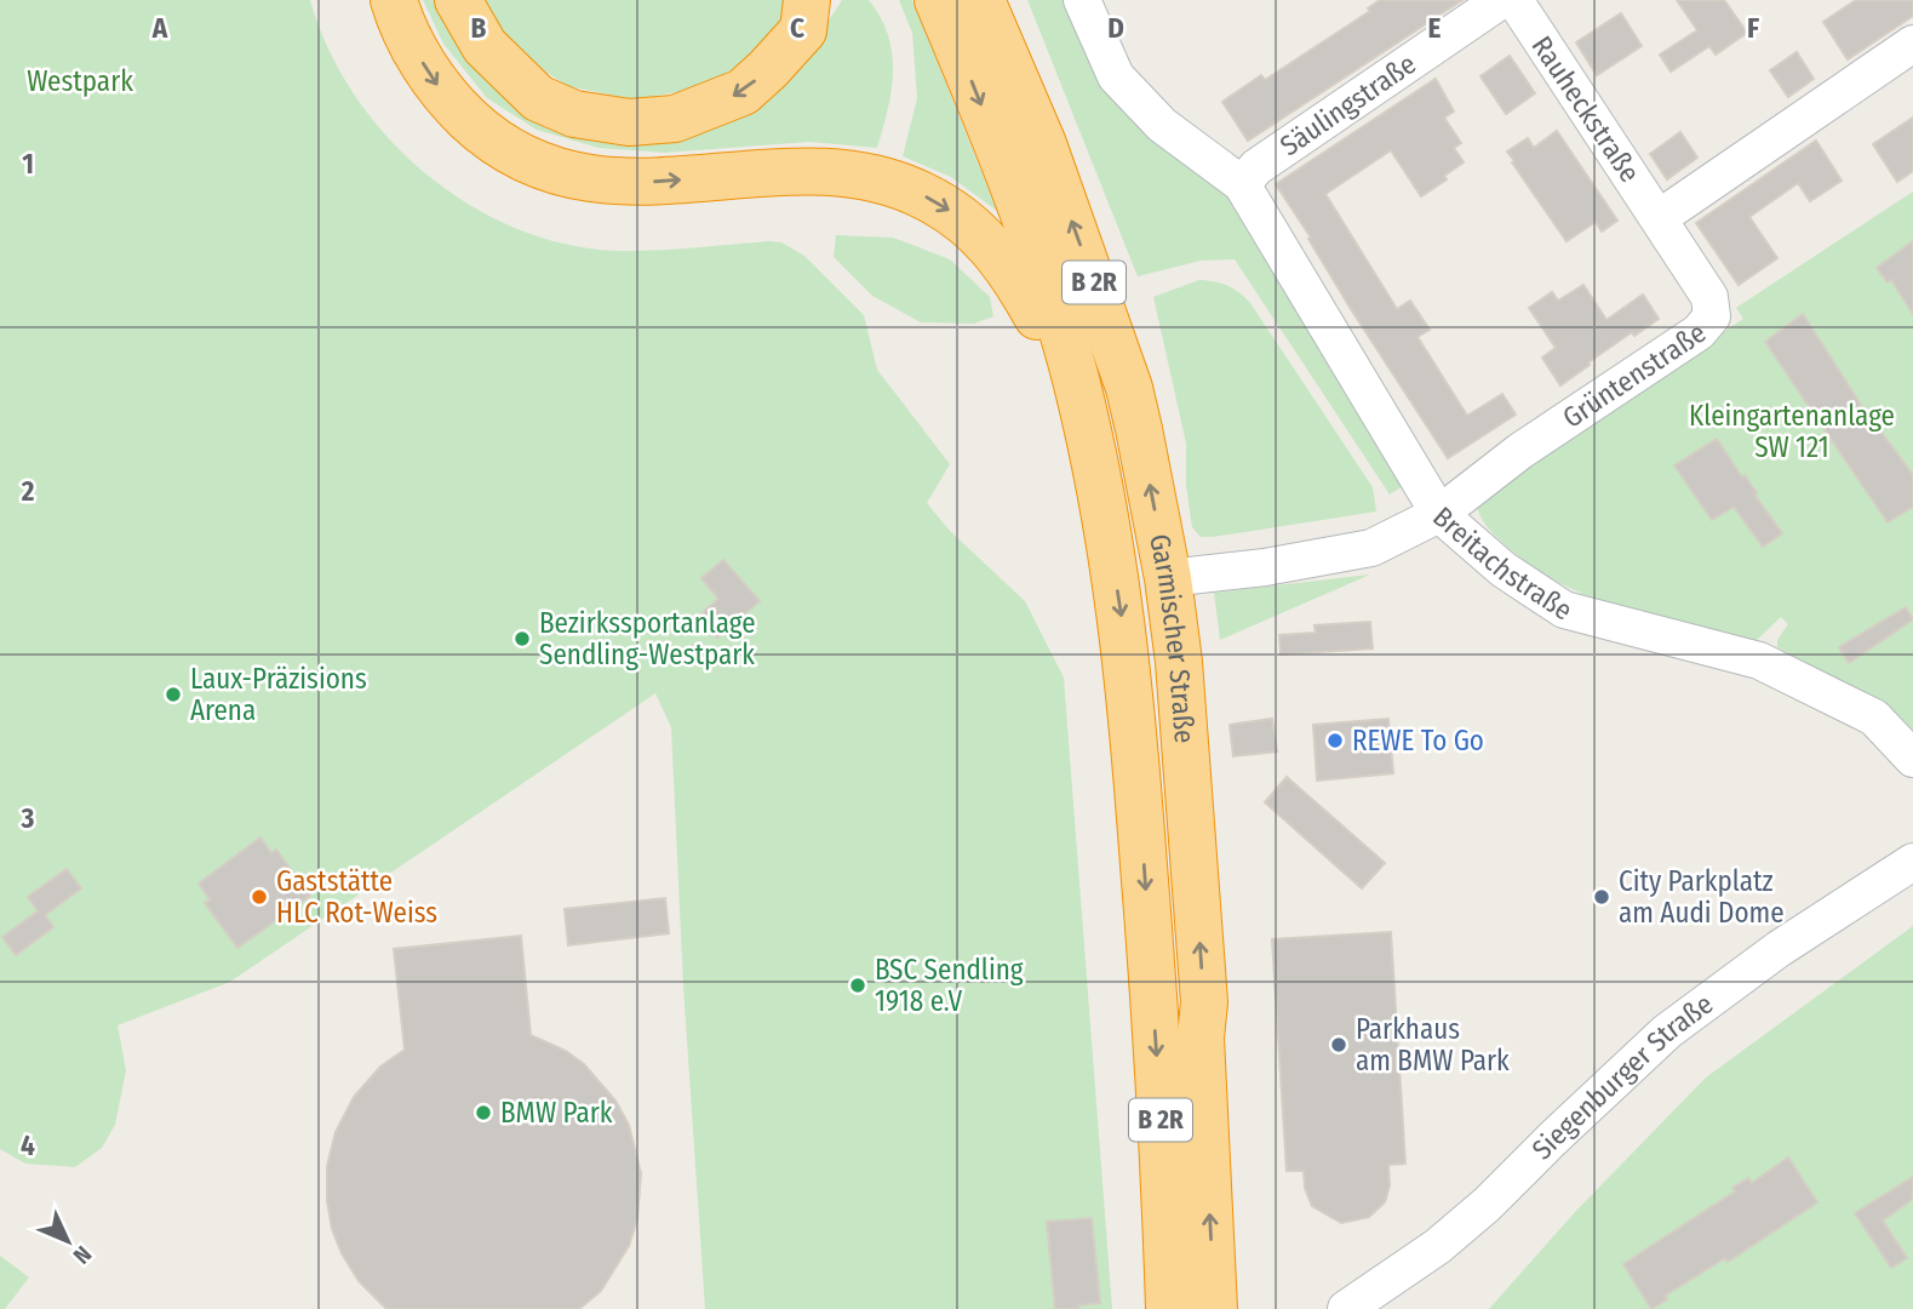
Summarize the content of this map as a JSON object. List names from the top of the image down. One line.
{"streets":{"highway":["B 2R","Garmischer Straße"],"street":["Säulingstraße","Rauheckstraße","Grüntenstraße","Breitachstraße","Siegenburger Straße"]},"crossings":[["Säulingstraße","Breitachstraße"],["Rauheckstraße","Grüntenstraße"],["Grüntenstraße","Breitachstraße"],["Grüntenstraße","Garmischer Straße"]],"parks":["Westpark","Kleingartenanlage SW 121"],"places":["Bezirkssportanlage Sendling-Westpark","Laux-Präzisions Arena","REWE To Go","Gaststätte HLC Rot-Weiss","City Parkplatz am Audi Dome","BSC Sendling 1918 e.V","Parkhaus am BMW Park","BMW Park"],"north":"bottom right","grid":{"columns":["A","B","C","D","E","F"],"rows":["1","2","3","4"]}}
